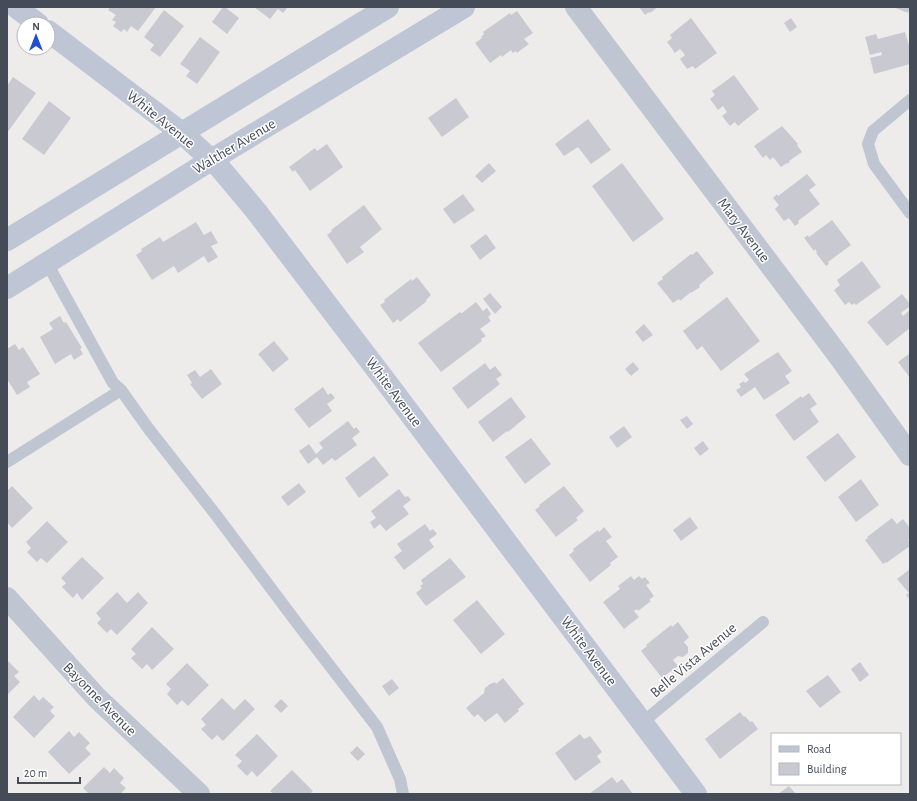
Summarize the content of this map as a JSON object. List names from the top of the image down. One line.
{"streets":{"street":["White Avenue","Walther Avenue","Mary Avenue","Bayonne Avenue"],"lane":["Belle Vista Avenue"]},"crossings":[["White Avenue","Walther Avenue"],["White Avenue","Belle Vista Avenue"]],"legend":["Road","Building"],"scale_bar":"20 m","north":"top"}
